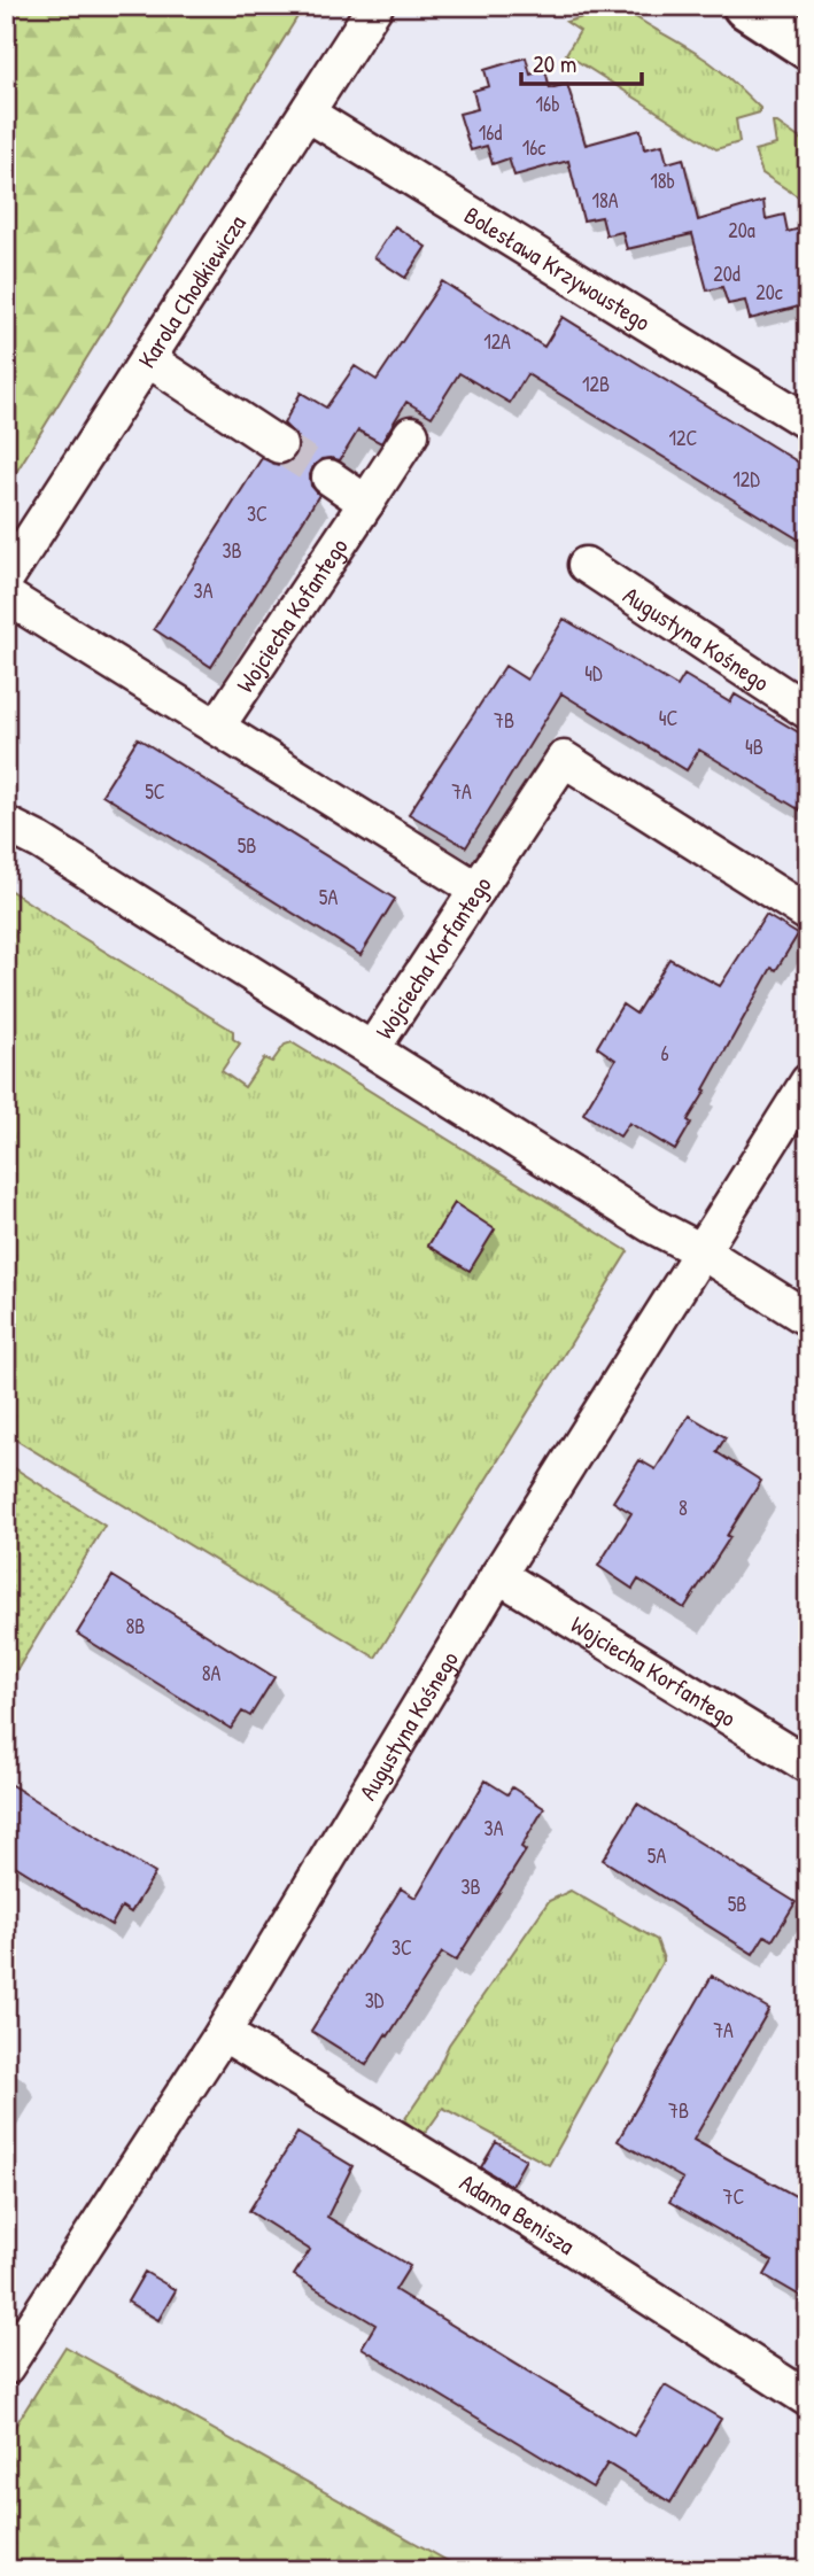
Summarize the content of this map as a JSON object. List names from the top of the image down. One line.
{"streets":{"street":["Bolesława Krzywoustego","Karola Chodkiewicza","Wojciecha Kofantego","Augustyna Kośnego","Wojciecha Korfantego","Adama Benisza"]},"crossings":[["Bolesława Krzywoustego","Karola Chodkiewicza"],["Augustyna Kośnego","Wojciecha Korfantego"],["Augustyna Kośnego","Adama Benisza"]],"house_numbers":["16b","16d","16c","18b","18A","20a","20d","20c","12A","12B","12C","12D","3C","3B","3A","4D","4C","7B","4B","5C","7A","5B","5A","6","8","8B","8A","3A","5A","3B","5B","3C","3D","7A","7B","7C"],"scale_bar":"20 m"}
